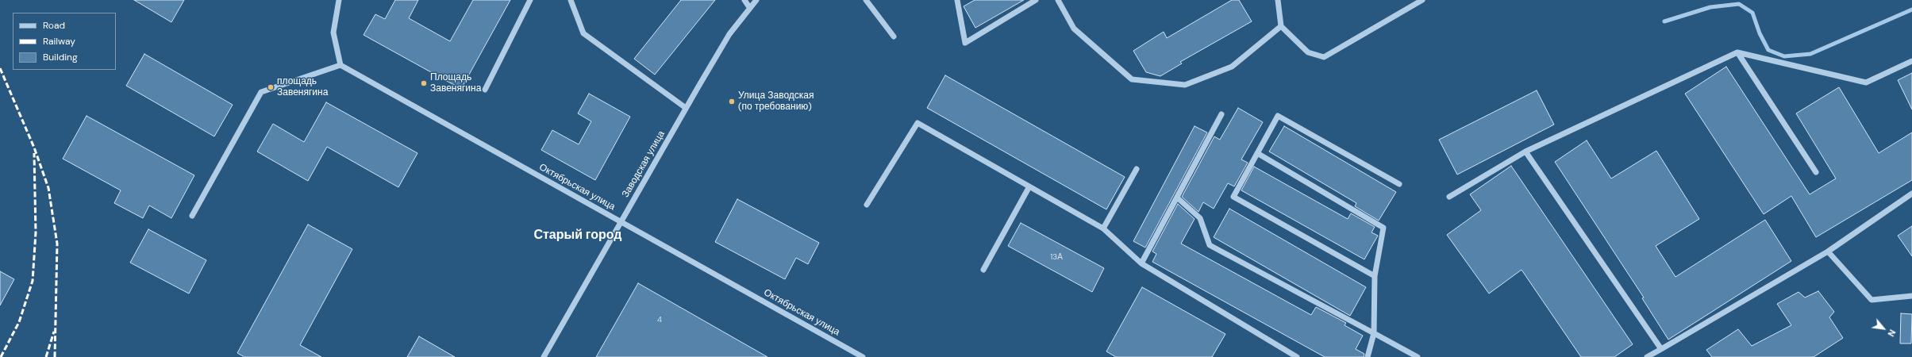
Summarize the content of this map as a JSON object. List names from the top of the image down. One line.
{"streets":{"street":["Заводская улица","Октябрьская улица"]},"crossings":[["Заводская улица","Октябрьская улица"]],"districts":["Старый город"],"places":["Площадь Завенягина","площадь Завенягина","Улица Заводская (по требованию)"],"house_numbers":["13А","4"],"legend":["Road","Railway","Building"],"north":"bottom right"}
